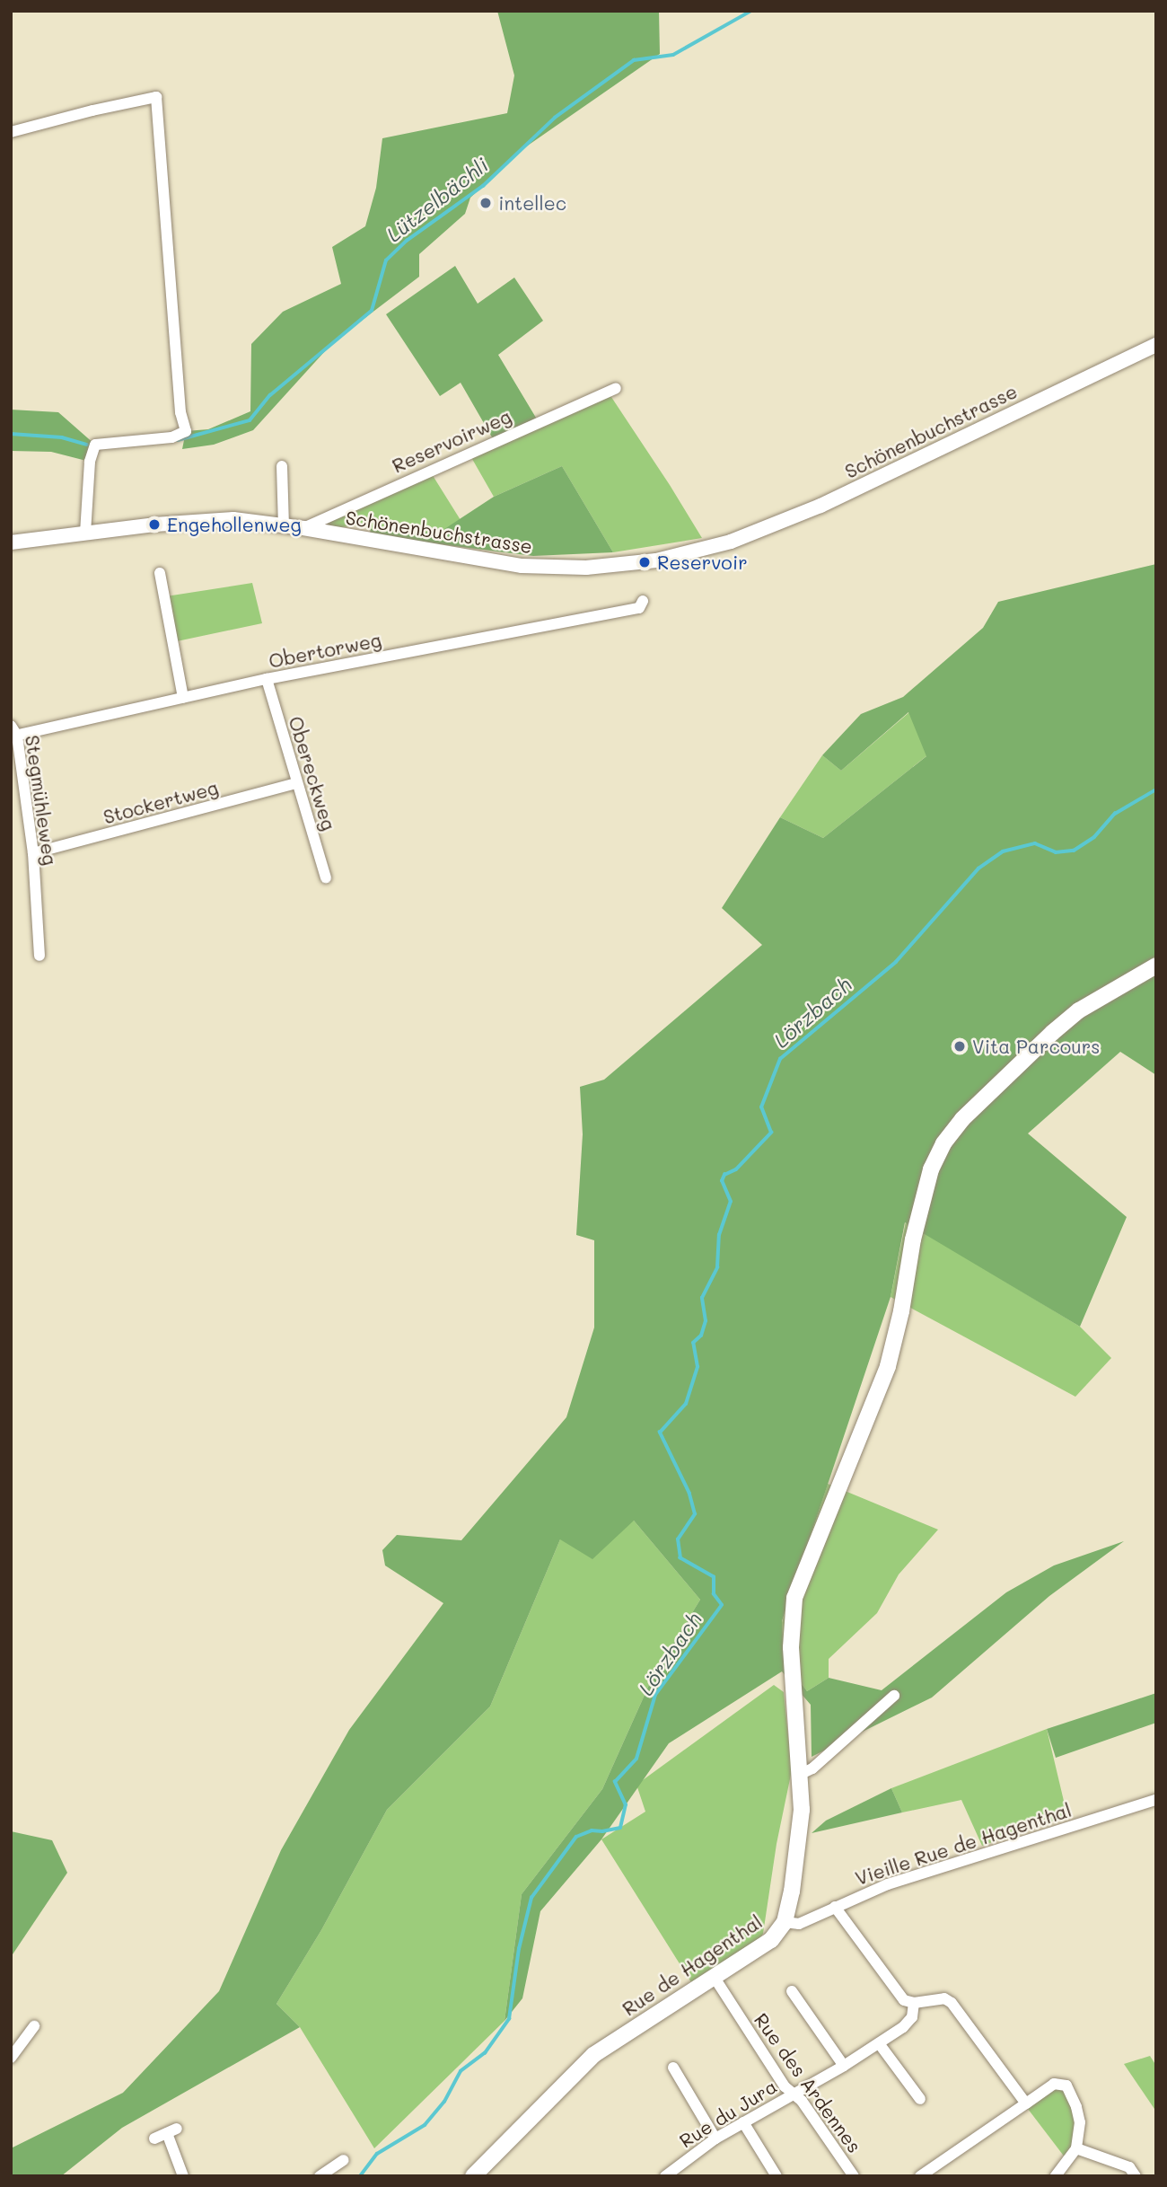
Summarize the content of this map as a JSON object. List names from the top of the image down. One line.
{"streets":{"main road":["Rue de Hagenthal"],"street":["Schönenbuchstrasse","Reservoirweg","Obertorweg","Obereckweg","Stegmühleweg","Stockertweg","Vieille Rue de Hagenthal","Rue des Ardennes","Rue du Jura"]},"crossings":[["Schönenbuchstrasse","Reservoirweg"],["Obertorweg","Obereckweg"],["Obertorweg","Stegmühleweg"],["Obereckweg","Stockertweg"],["Stegmühleweg","Stockertweg"],["Vieille Rue de Hagenthal","Rue de Hagenthal"],["Rue de Hagenthal","Rue des Ardennes"],["Rue des Ardennes","Rue du Jura"]],"water":["Lützelbächli","Lörzbach"],"places":["intellec","Engehollenweg","Reservoir","Vita Parcours"]}
